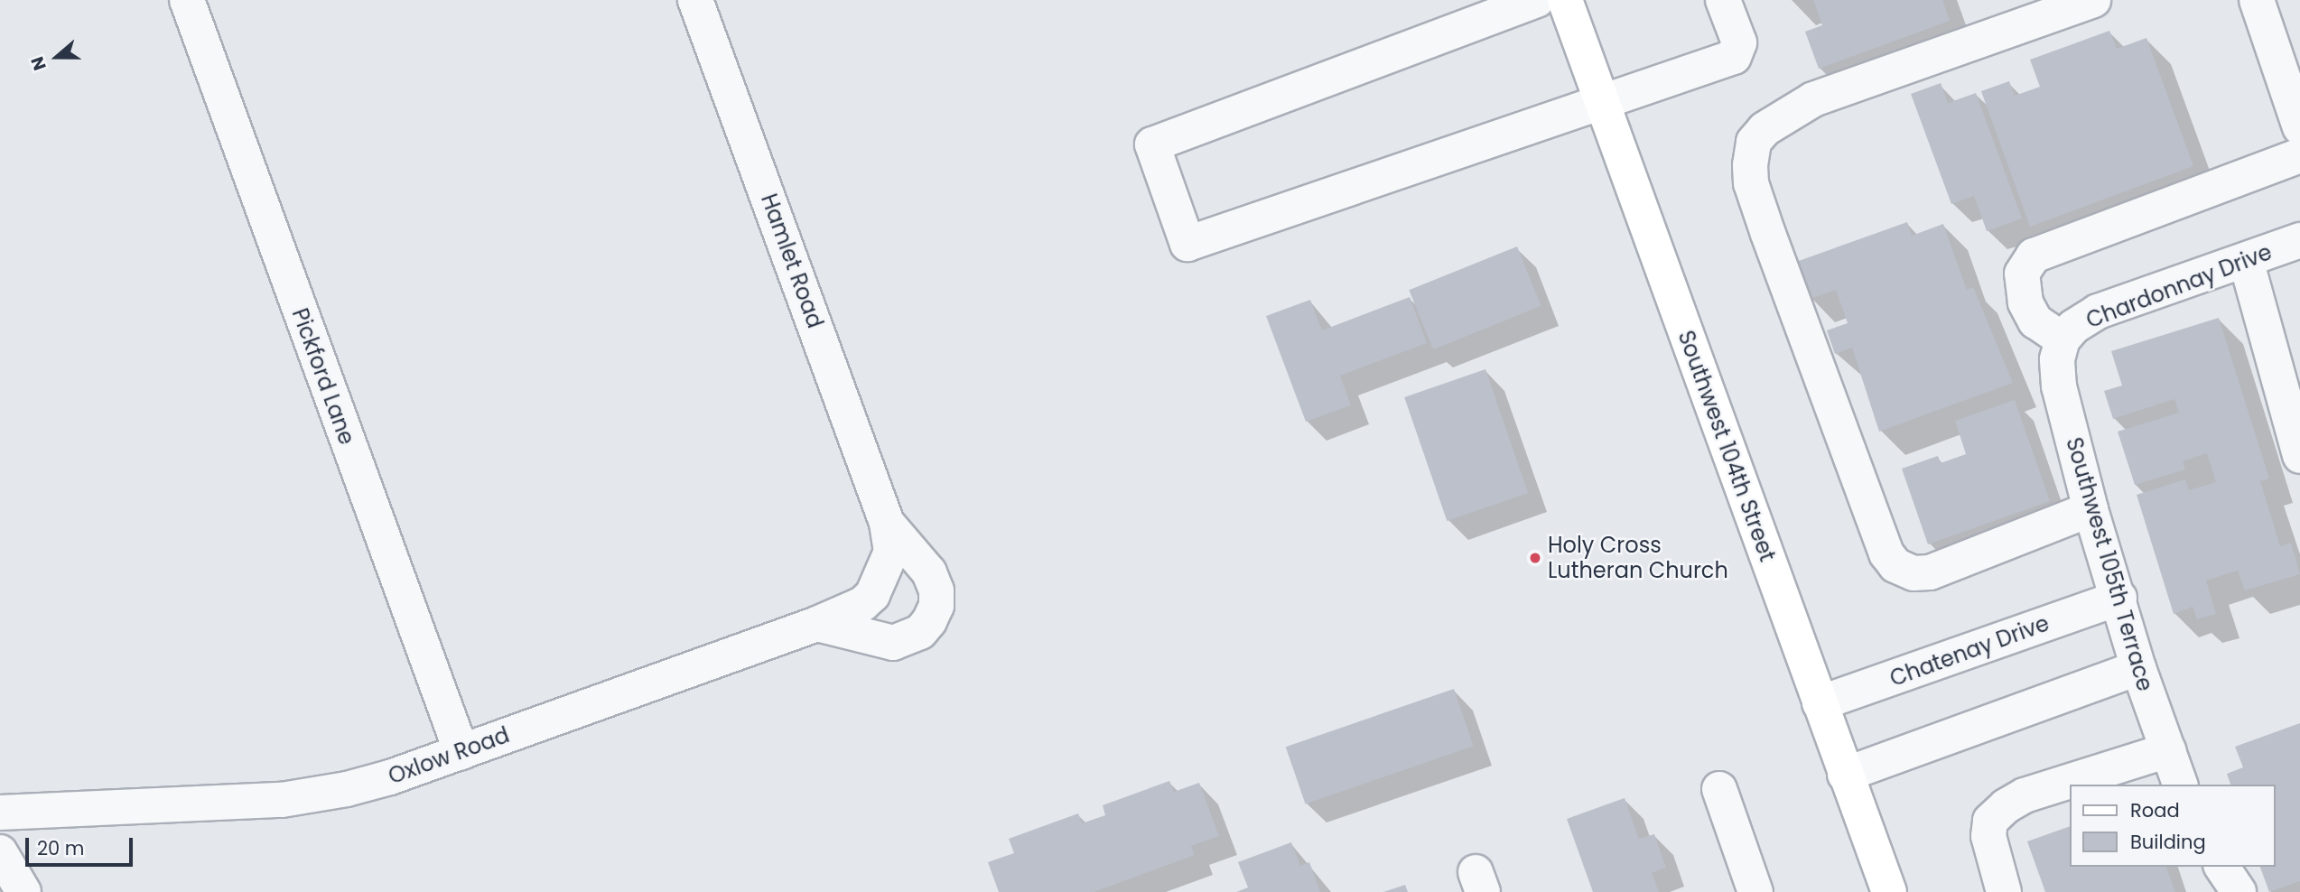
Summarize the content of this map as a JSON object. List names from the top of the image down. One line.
{"streets":{"main road":["Southwest 104th Street"],"street":["Hamlet Road","Chardonnay Drive","Pickford Lane","Southwest 105th Terrace","Chatenay Drive","Oxlow Road"]},"crossings":[["Hamlet Road","Oxlow Road"],["Chardonnay Drive","Southwest 105th Terrace"],["Pickford Lane","Oxlow Road"],["Southwest 104th Street","Chatenay Drive"],["Southwest 105th Terrace","Chatenay Drive"]],"places":["Holy Cross Lutheran Church"],"legend":["Road","Building"],"scale_bar":"20 m","north":"left"}
